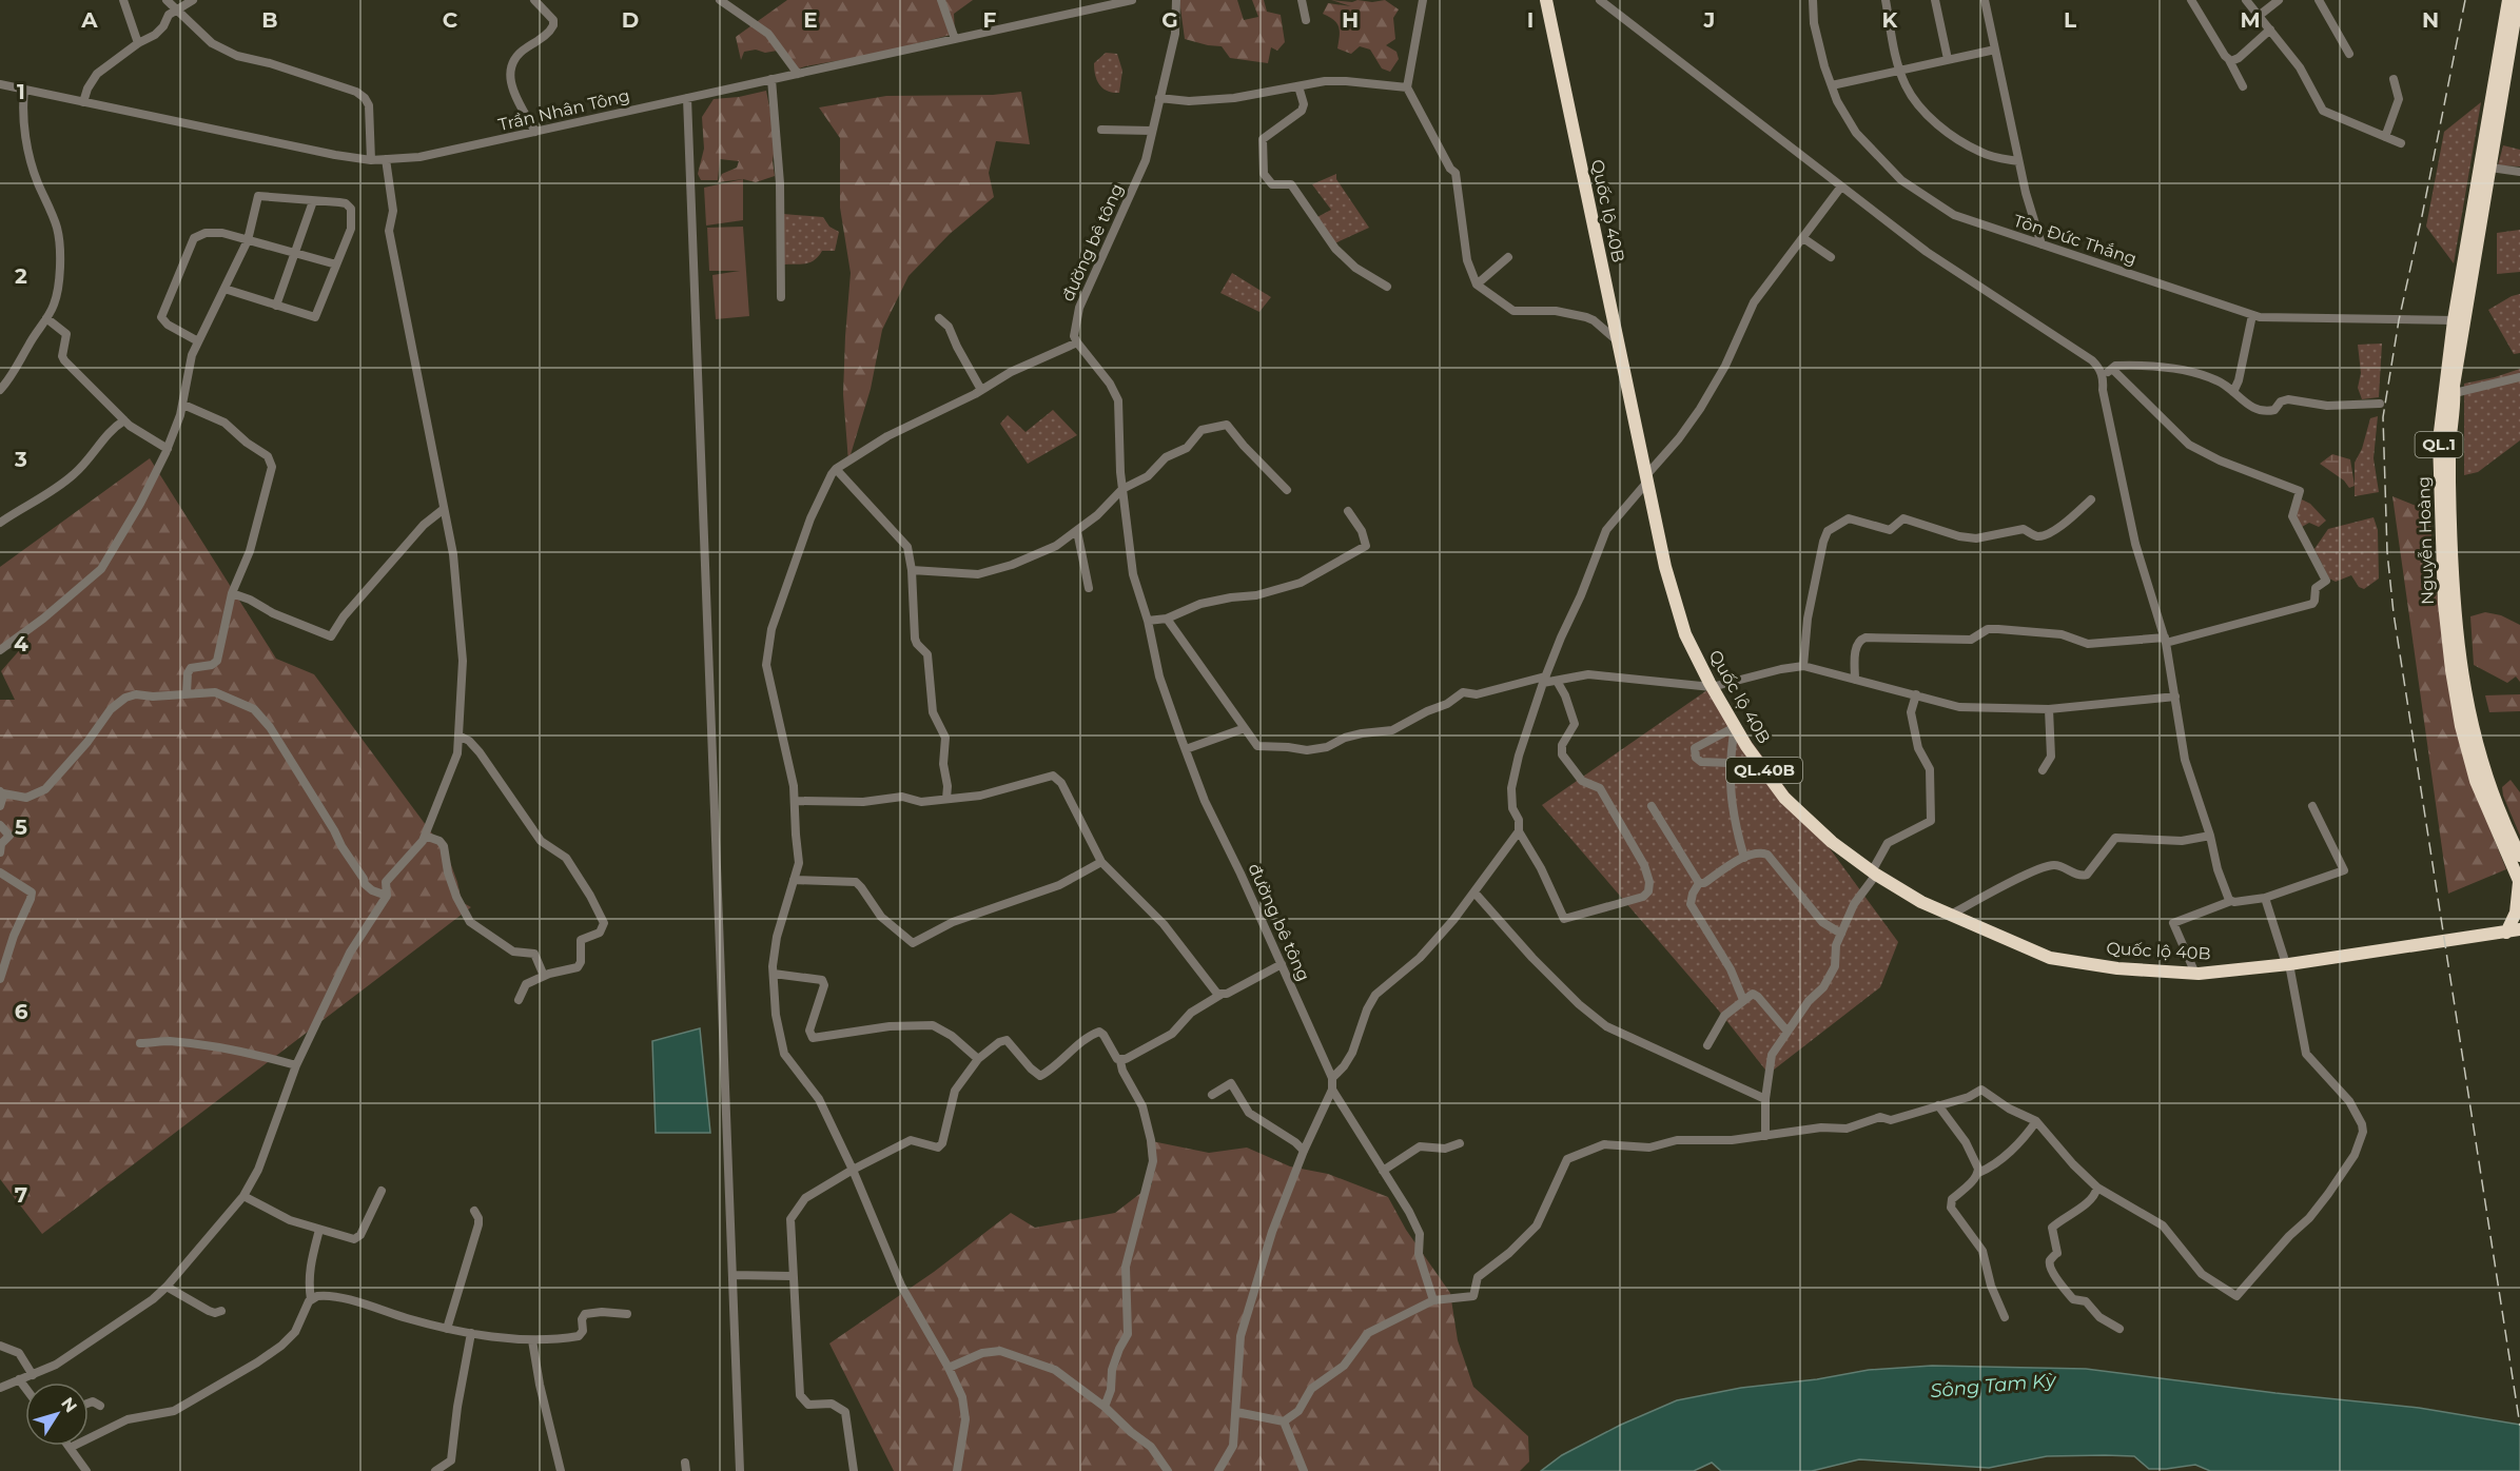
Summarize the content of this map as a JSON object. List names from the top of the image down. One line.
{"streets":{"highway":["Quốc lộ 40B","QL.1","Nguyễn Hoàng","QL.40B"],"street":["Trần Nhân Tông","Tôn Đức Thắng","đường bê tông"]},"crossings":[["Tôn Đức Thắng","Nguyễn Hoàng"]],"water":["Sông Tam Kỳ"],"north":"top right","grid":{"columns":["A","B","C","D","E","F","G","H","I","J","K","L","M","N"],"rows":["1","2","3","4","5","6","7"]}}
